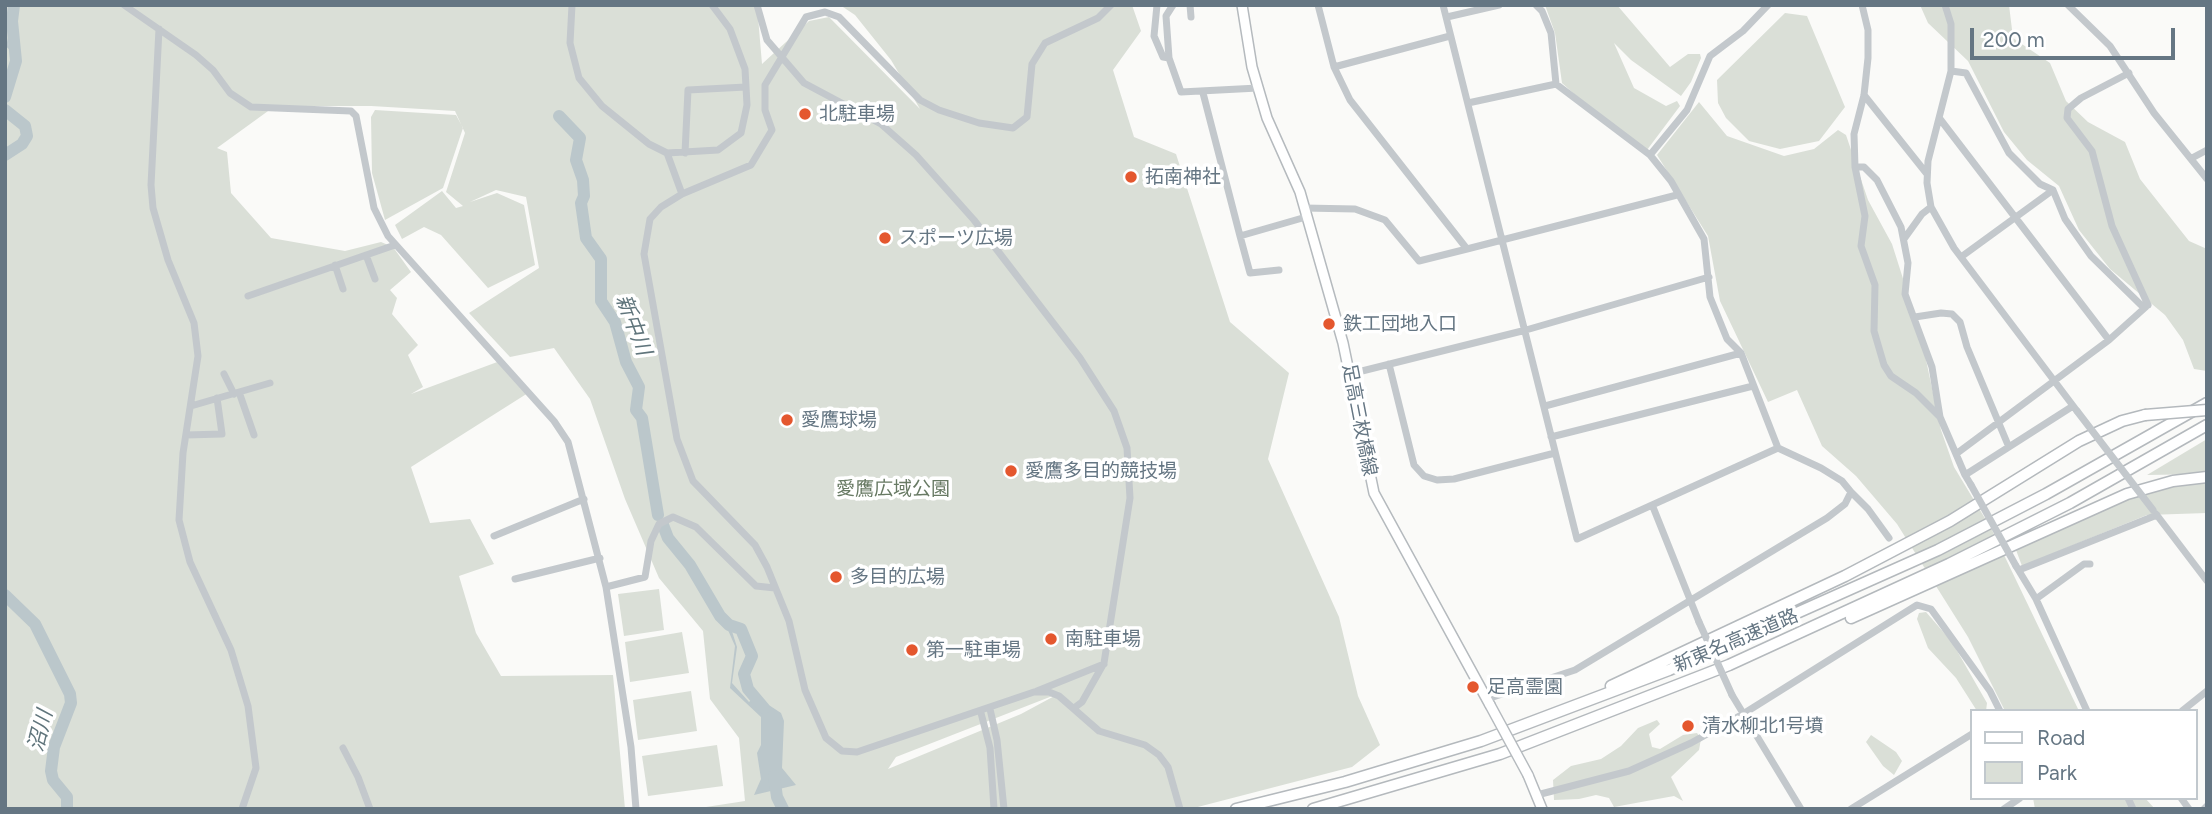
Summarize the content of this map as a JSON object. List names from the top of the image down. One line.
{"streets":{"highway":["新東名高速道路"],"main road":["足高三枚橋線"]},"water":["新中川","沼川"],"parks":["愛鷹広域公園"],"places":["北駐車場","拓南神社","スポーツ広場","鉄工団地入口","愛鷹球場","愛鷹多目的競技場","多目的広場","南駐車場","第一駐車場","足高霊園","清水柳北1号墳"],"legend":["Road","Park"],"scale_bar":"200 m"}
